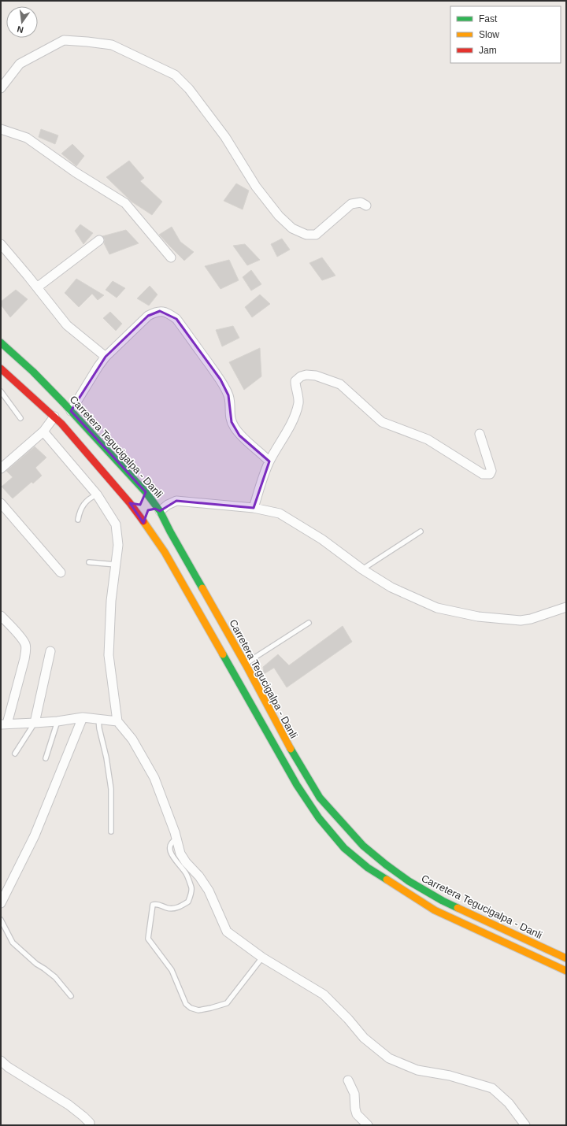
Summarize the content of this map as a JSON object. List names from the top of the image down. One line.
{"streets":{"highway":["Carretera Tegucigalpa - Danli"]},"legend":["Fast","Slow","Jam"],"north":"bottom"}
